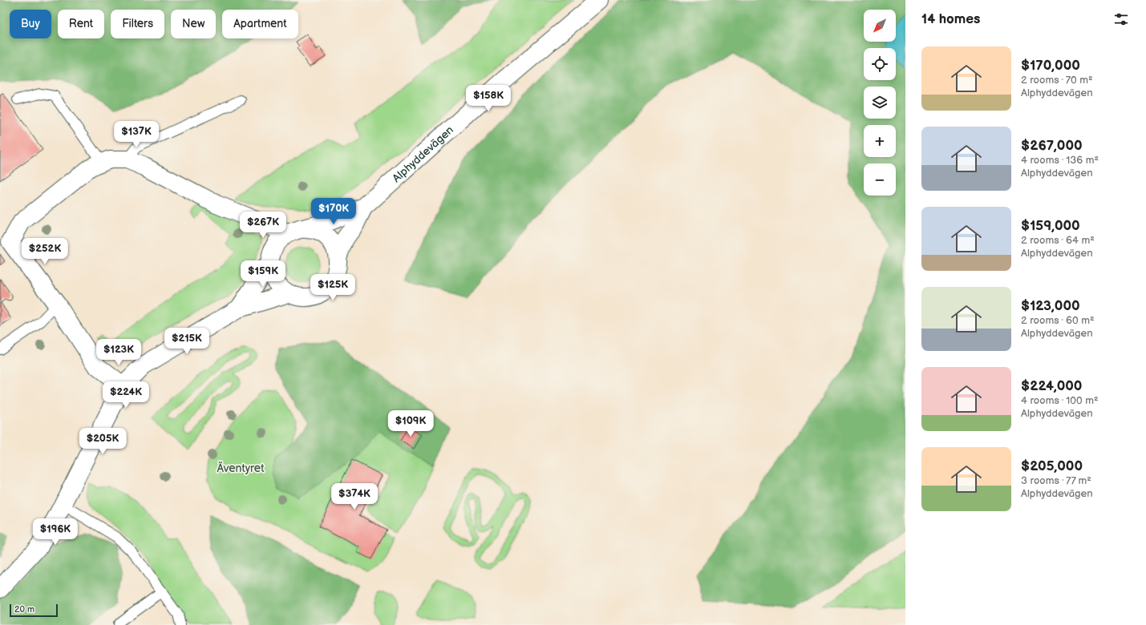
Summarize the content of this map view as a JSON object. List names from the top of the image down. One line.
{"streets":{"street":["Alphyddevägen"]},"parks":["Äventyret"],"scale_bar":"20 m","north":"bottom left","page":{"heading":"14 homes","map_buttons":["+","−"],"chip":["Buy","Rent","Filters","New","Apartment"],"list":[{"name":"$170,000","note":"2 rooms · 70 m² · Alphyddevägen"},{"name":"$267,000","note":"4 rooms · 136 m² · Alphyddevägen"},{"name":"$159,000","note":"2 rooms · 64 m² · Alphyddevägen"},{"name":"$123,000","note":"2 rooms · 60 m² · Alphyddevägen"},{"name":"$224,000","note":"4 rooms · 100 m² · Alphyddevägen"},{"name":"$205,000","note":"3 rooms · 77 m² · Alphyddevägen"}],"price":["$158K","$137K","$170K","$267K","$252K","$159K","$125K","$215K","$123K","$224K","$109K","$205K","$374K","$196K"],"scale":"20 m"}}
